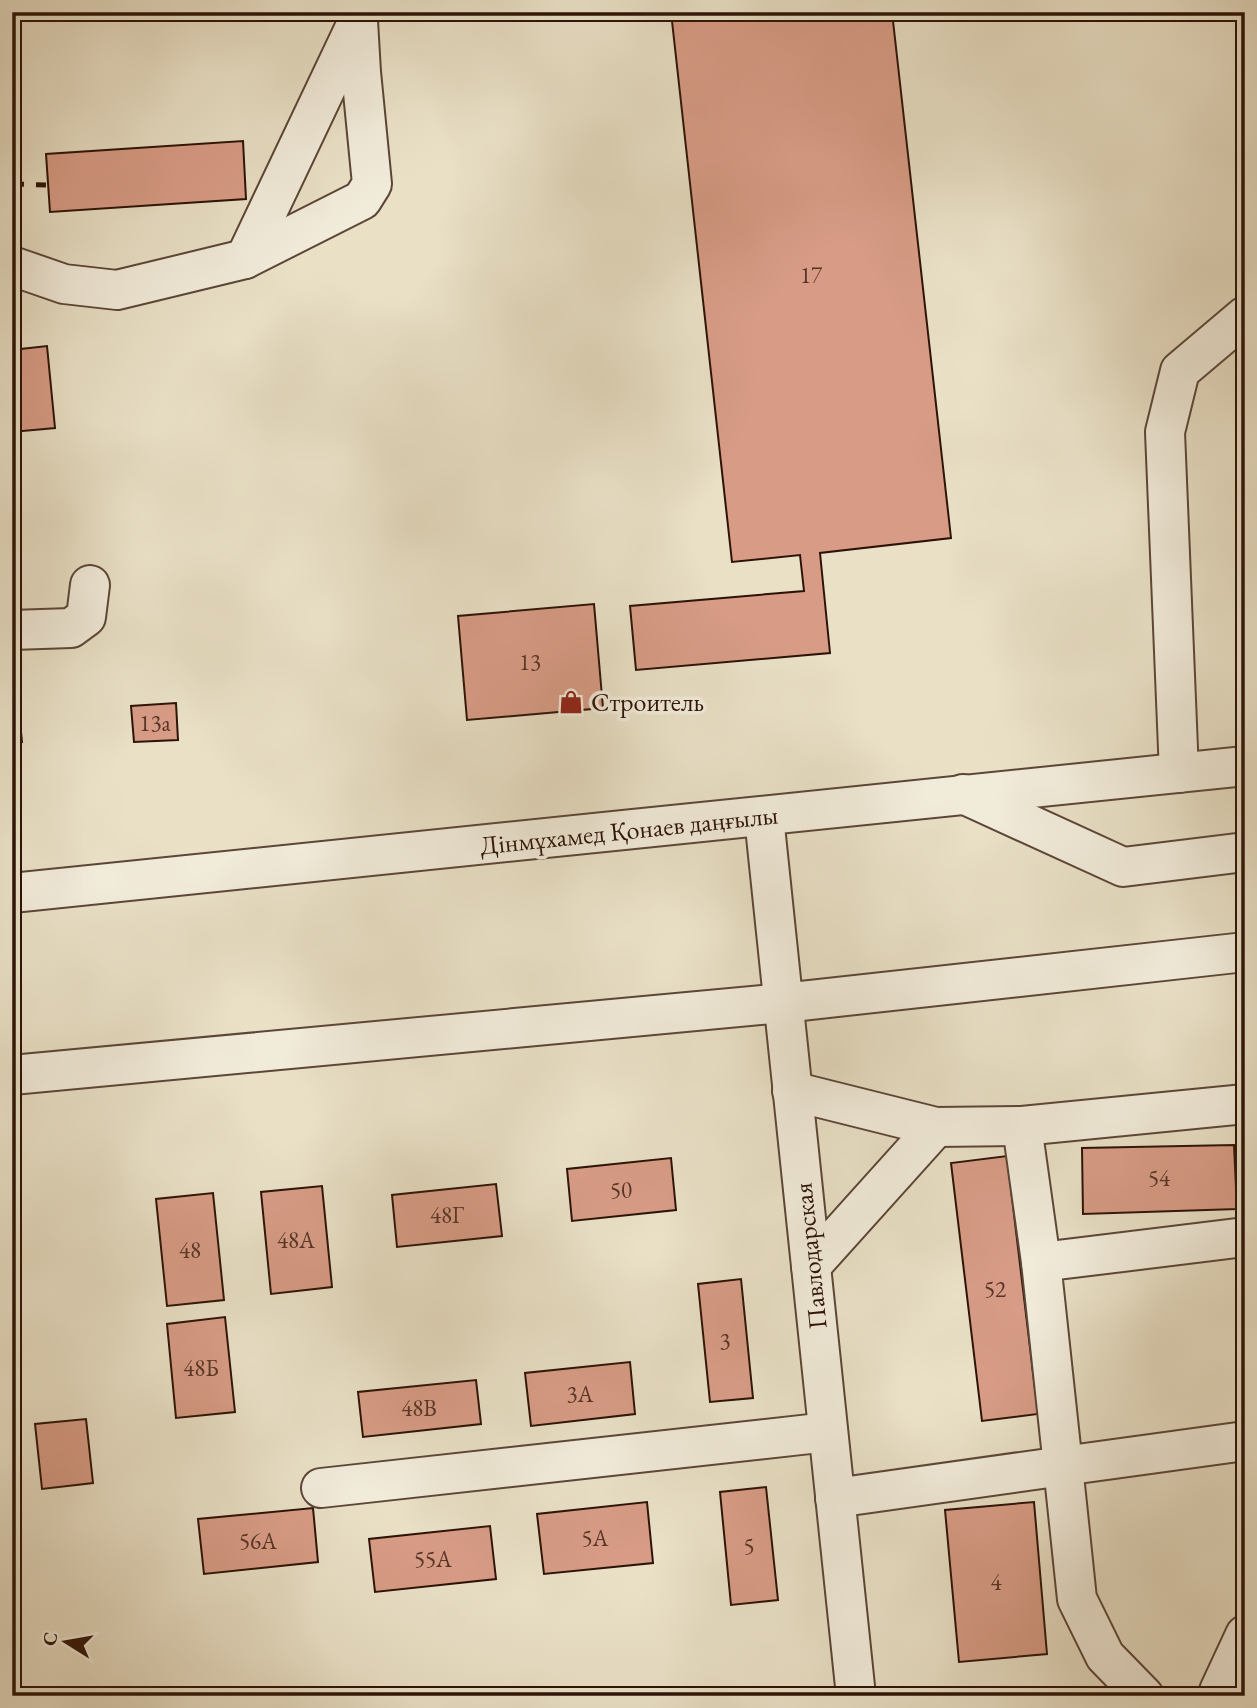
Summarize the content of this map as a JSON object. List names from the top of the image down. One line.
{"streets":{"street":["Дінмұхамед Қонаев даңғылы","Павлодарская"]},"crossings":[["Дінмұхамед Қонаев даңғылы","Павлодарская"]],"places":{"shop":["Строитель"]},"house_numbers":["17","13","13а","54","50","48Г","48А","48","52","3","48Б","3А","48В","5А","56А","5","55А","4"],"north":"left"}
